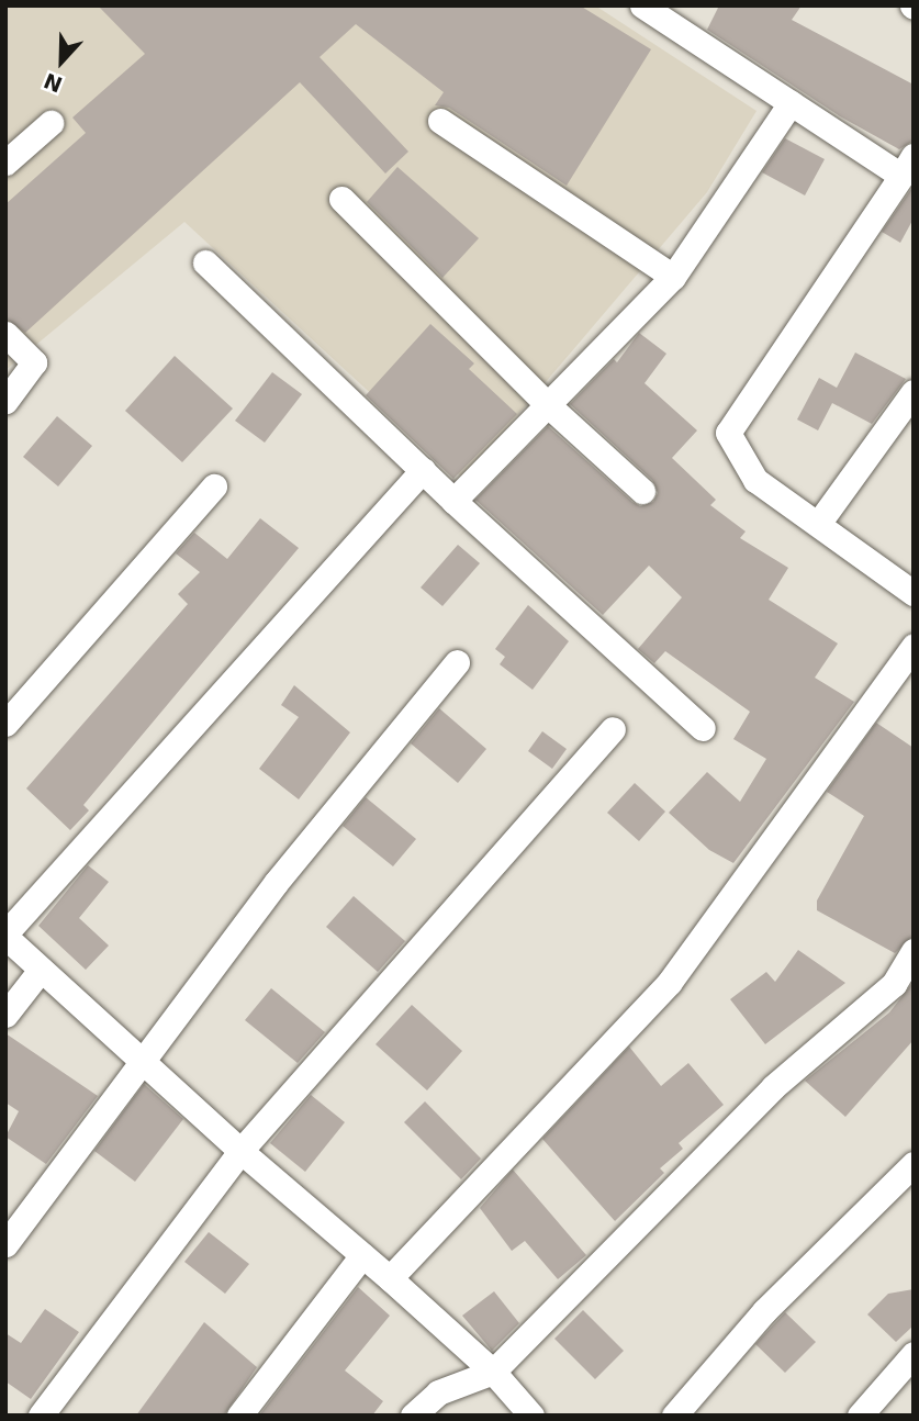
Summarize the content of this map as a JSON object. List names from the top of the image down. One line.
{"north":"bottom"}
